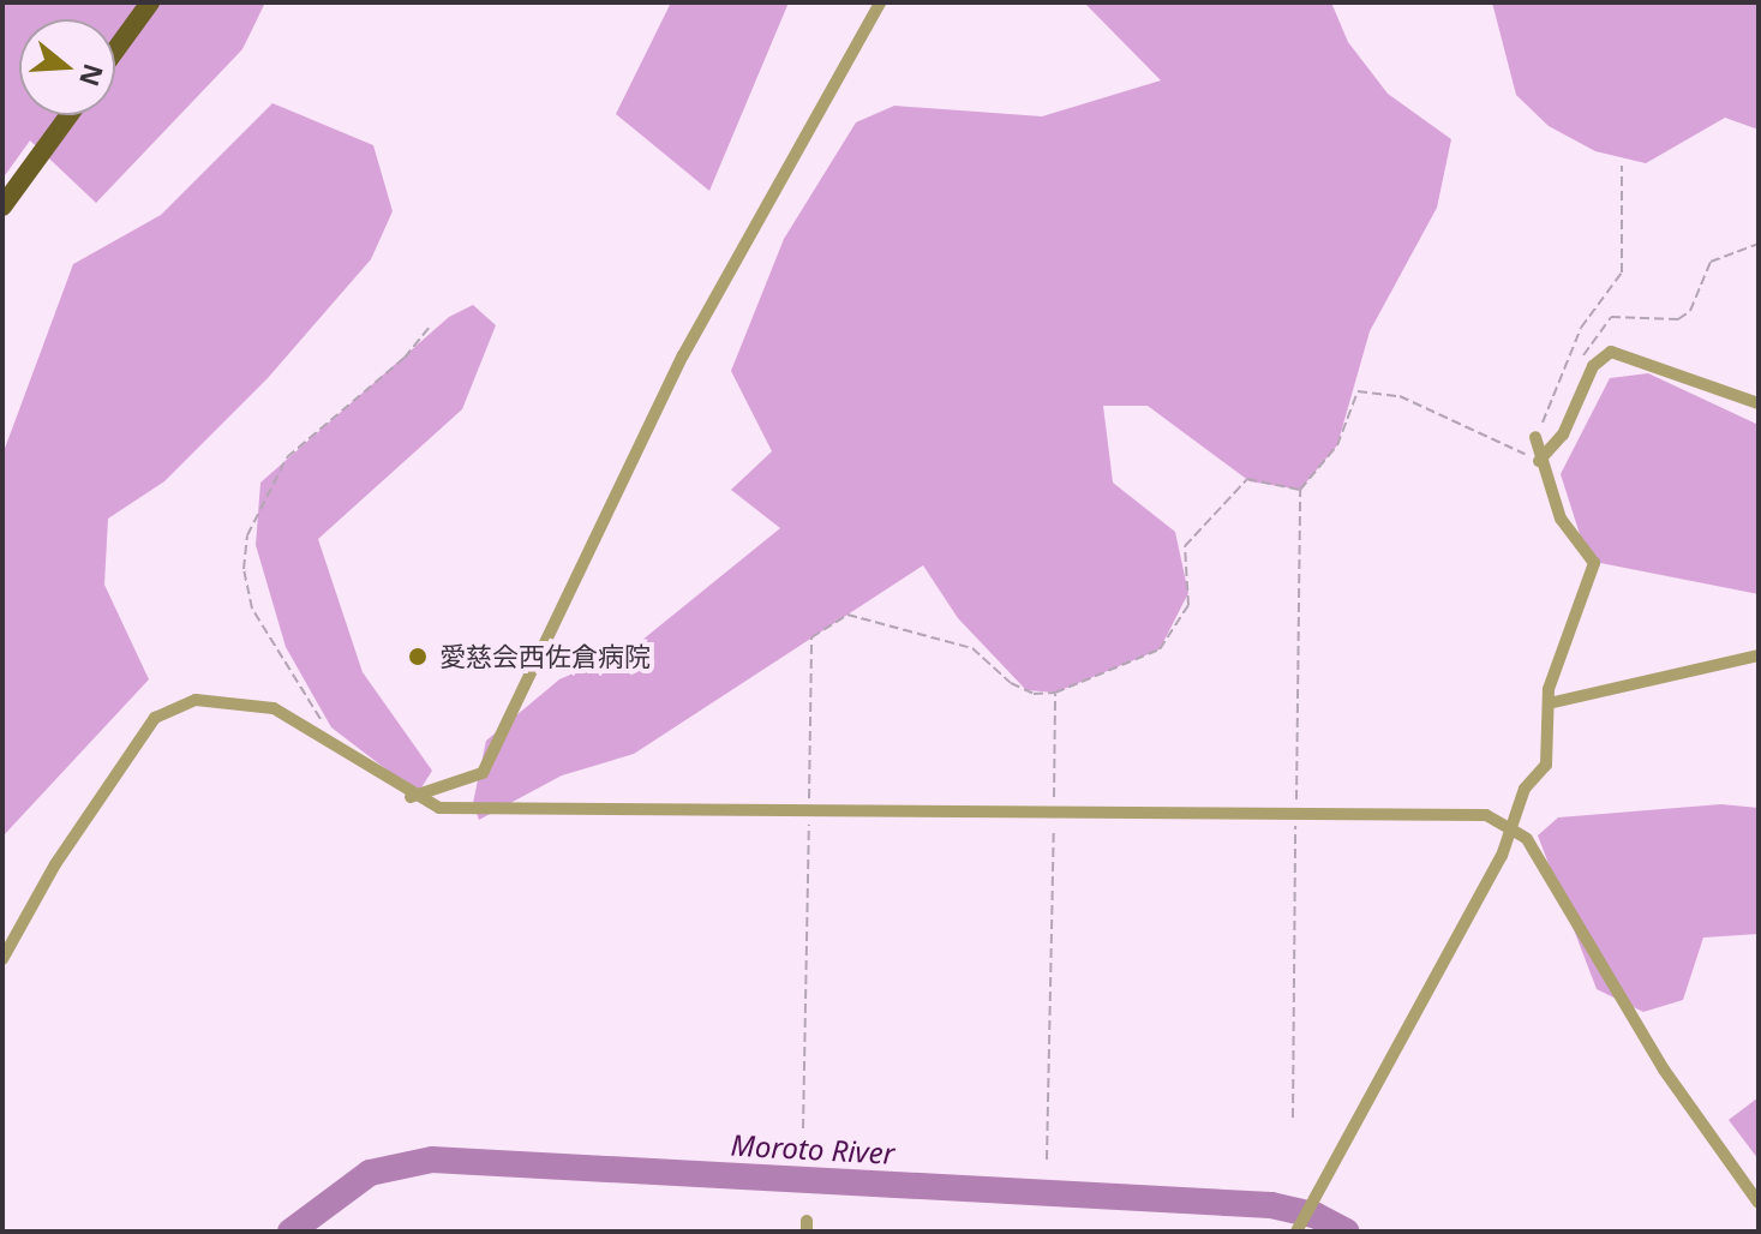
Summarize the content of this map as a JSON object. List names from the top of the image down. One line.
{"water":["Moroto River"],"places":["愛慈会西佐倉病院"],"north":"right"}
